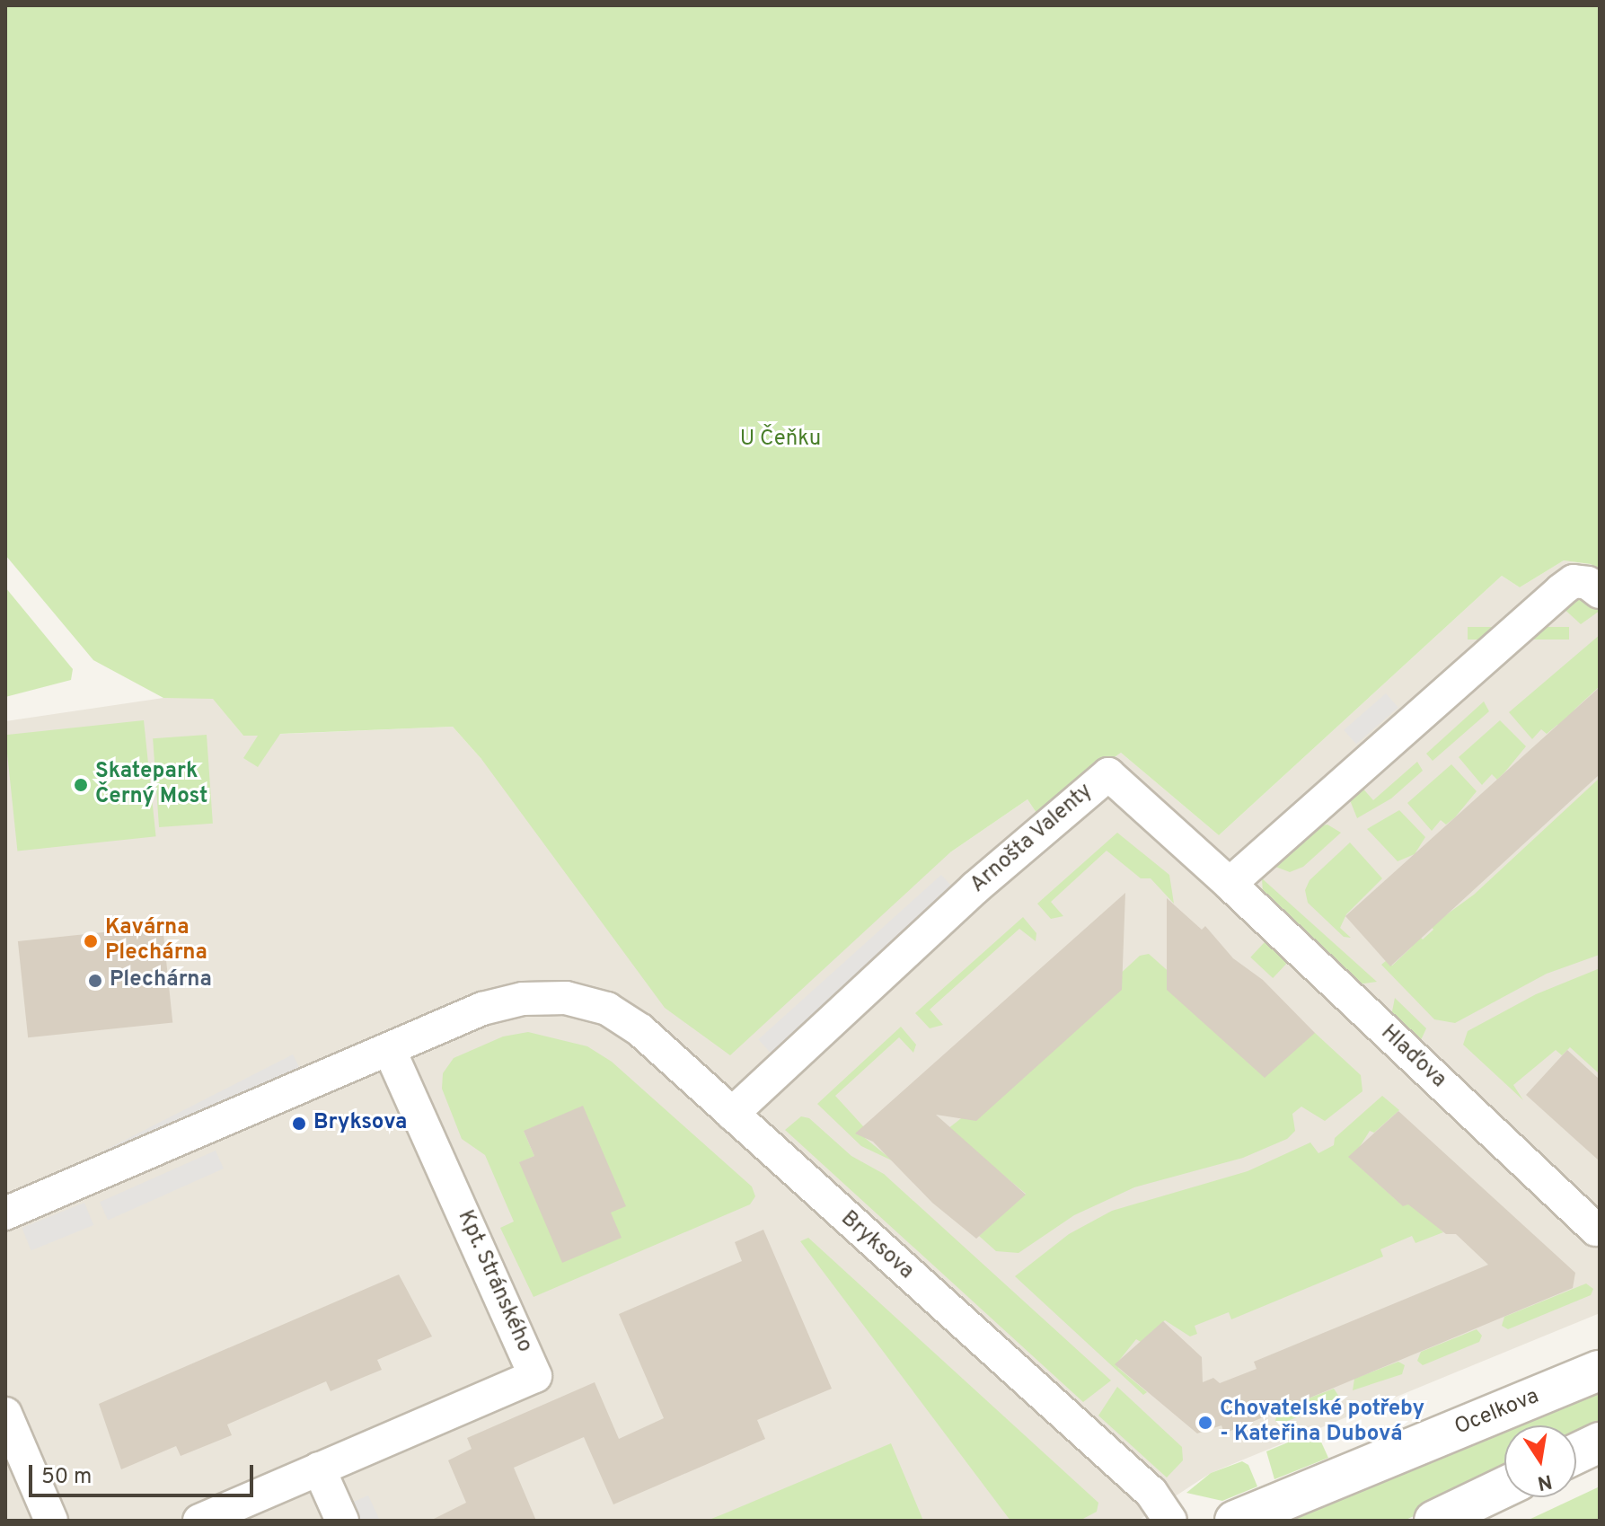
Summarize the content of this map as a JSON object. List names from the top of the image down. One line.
{"streets":{"street":["Arnošta Valenty","Hlaďova","Bryksova","Kpt. Stránského","Ocelkova"]},"crossings":[["Arnošta Valenty","Hlaďova"],["Arnošta Valenty","Bryksova"],["Bryksova","Kpt. Stránského"]],"parks":["U Čeňku"],"places":["Skatepark Černý Most","Kavárna Plechárna","Plechárna","Bryksova","Chovatelské potřeby - Kateřina Dubová"],"scale_bar":"50 m","north":"bottom"}
